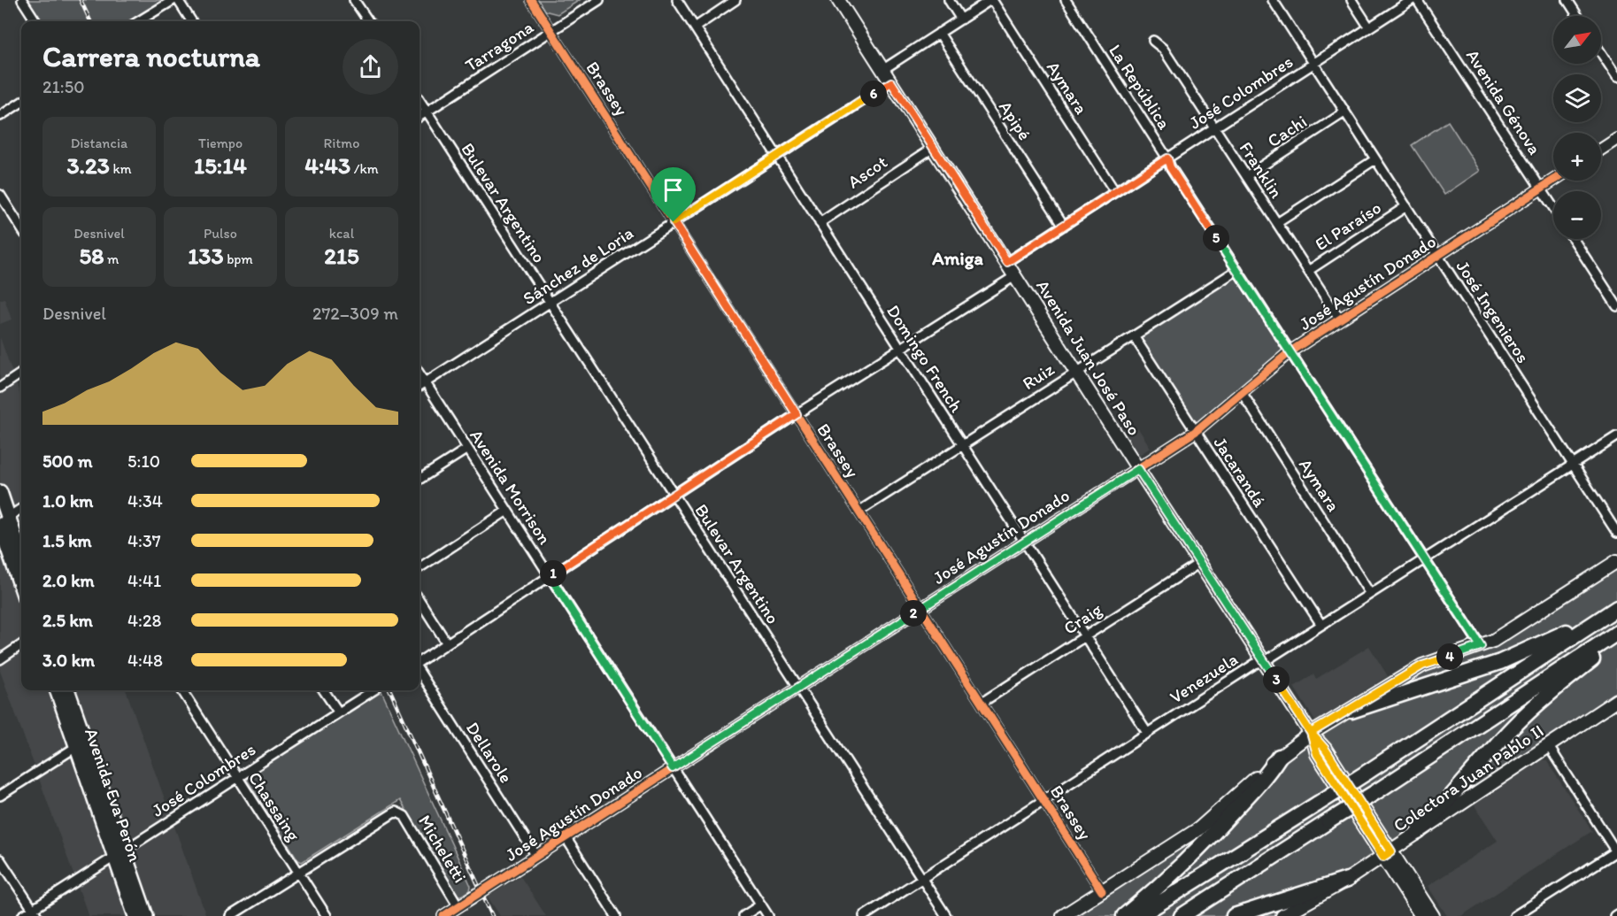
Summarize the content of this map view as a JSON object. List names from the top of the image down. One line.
{"streets":{"main road":["Avenida Juan José Paso","Colectora Juan Pablo II","Avenida Eva Perón"],"street":["Tarragona","La República","Aymara","Brassey","José Colombres","Avenida Génova","Apipé","Cachi","Franklin","Ascot","Bulevar Argentino","El Paraíso","Sánchez de Loria","José Agustín Donado","José Ingenieros","Domingo French","Ruiz","Jacarandá","Avenida Morrison","Craig","Venezuela","Dellarole","Chassaing","Micheletti"]},"crossings":[["Tarragona","Brassey"],["Tarragona","Bulevar Argentino"],["La República","José Colombres"],["La República","José Agustín Donado"],["La República","Ruiz"],["La República","Venezuela"],["Aymara","José Colombres"],["Aymara","José Agustín Donado"],["Aymara","Venezuela"],["Brassey","Sánchez de Loria"],["Brassey","José Agustín Donado"],["Brassey","Ruiz"],["Brassey","Craig"],["Brassey","Venezuela"],["José Colombres","Apipé"],["José Colombres","Franklin"],["José Colombres","José Ingenieros"],["José Colombres","Avenida Juan José Paso"],["José Colombres","Avenida Eva Perón"],["José Colombres","Chassaing"],["Avenida Génova","José Agustín Donado"],["Cachi","Franklin"],["Cachi","José Ingenieros"],["Franklin","El Paraíso"],["Franklin","José Agustín Donado"],["Ascot","Avenida Juan José Paso"],["Ascot","Domingo French"],["Bulevar Argentino","Sánchez de Loria"],["Bulevar Argentino","José Agustín Donado"],["Bulevar Argentino","Venezuela"],["El Paraíso","José Ingenieros"],["Sánchez de Loria","Avenida Juan José Paso"],["Sánchez de Loria","Domingo French"],["Sánchez de Loria","Avenida Morrison"],["José Agustín Donado","José Ingenieros"],["José Agustín Donado","Avenida Juan José Paso"],["José Agustín Donado","Domingo French"],["José Agustín Donado","Jacarandá"],["José Agustín Donado","Avenida Morrison"],["José Agustín Donado","Dellarole"],["José Agustín Donado","Micheletti"],["José Ingenieros","Venezuela"],["Avenida Juan José Paso","Ruiz"],["Avenida Juan José Paso","Craig"],["Avenida Juan José Paso","Venezuela"],["Avenida Juan José Paso","Colectora Juan Pablo II"],["Domingo French","Ruiz"],["Domingo French","Craig"],["Domingo French","Venezuela"],["Ruiz","Jacarandá"],["Jacarandá","Venezuela"],["Chassaing","Micheletti"]],"districts":["Amiga"],"north":"top right","page":{"map_buttons":["+","−"],"heading":["Carrera nocturna","21:50"],"pins":["6","5","1","2","4","3"],"stats":[["Distancia","3.23 km"],["Tiempo","15:14"],["Ritmo","4:43 /km"],["Desnivel","58 m"],["Pulso","133 bpm"],["kcal","215"]],"chart":["Desnivel","272–309 m"],"list":[{"name":"500 m","note":"5:10"},{"name":"1.0 km","note":"4:34"},{"name":"1.5 km","note":"4:37"},{"name":"2.0 km","note":"4:41"},{"name":"2.5 km","note":"4:28"},{"name":"3.0 km","note":"4:48"}]}}
